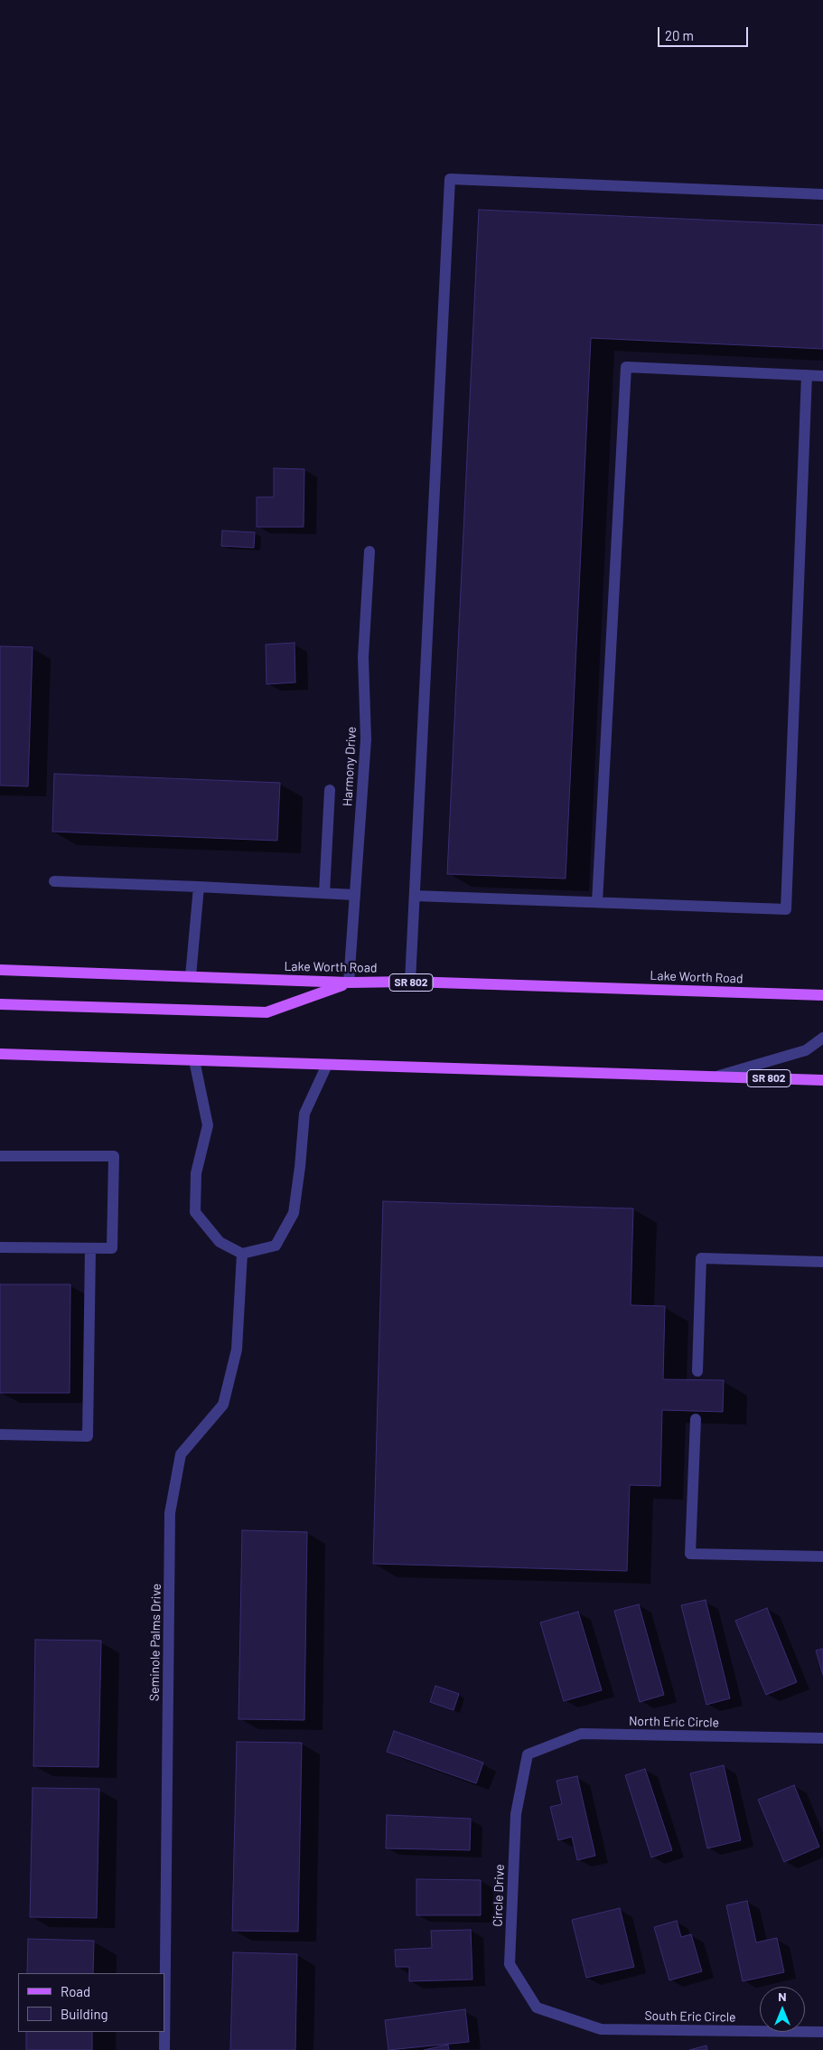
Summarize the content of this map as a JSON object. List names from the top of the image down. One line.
{"streets":{"main road":["Lake Worth Road","SR 802"],"street":["Harmony Drive","Seminole Palms Drive","North Eric Circle","Circle Drive","South Eric Circle"]},"crossings":[["Harmony Drive","Lake Worth Road"],["North Eric Circle","Circle Drive"],["Circle Drive","South Eric Circle"]],"legend":["Road","Building"],"scale_bar":"20 m","north":"top"}
